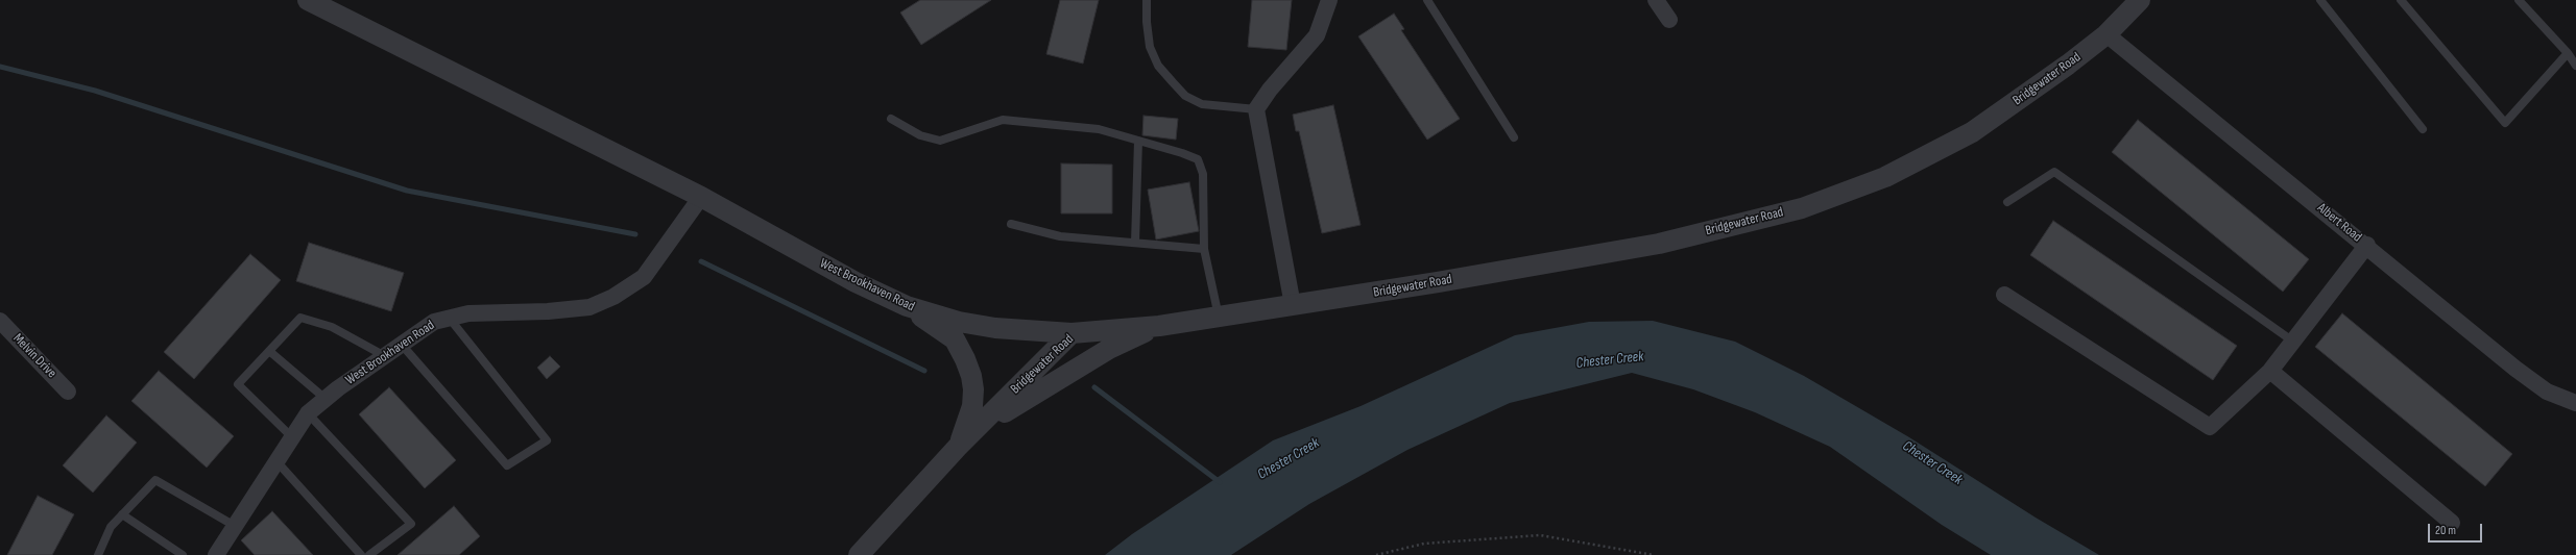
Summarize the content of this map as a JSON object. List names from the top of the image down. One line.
{"streets":{"street":["Bridgewater Road","Albert Road","West Brookhaven Road","Melvin Drive"]},"crossings":[["Bridgewater Road","Albert Road"],["Bridgewater Road","West Brookhaven Road"]],"water":["Chester Creek"],"scale_bar":"20 m"}
